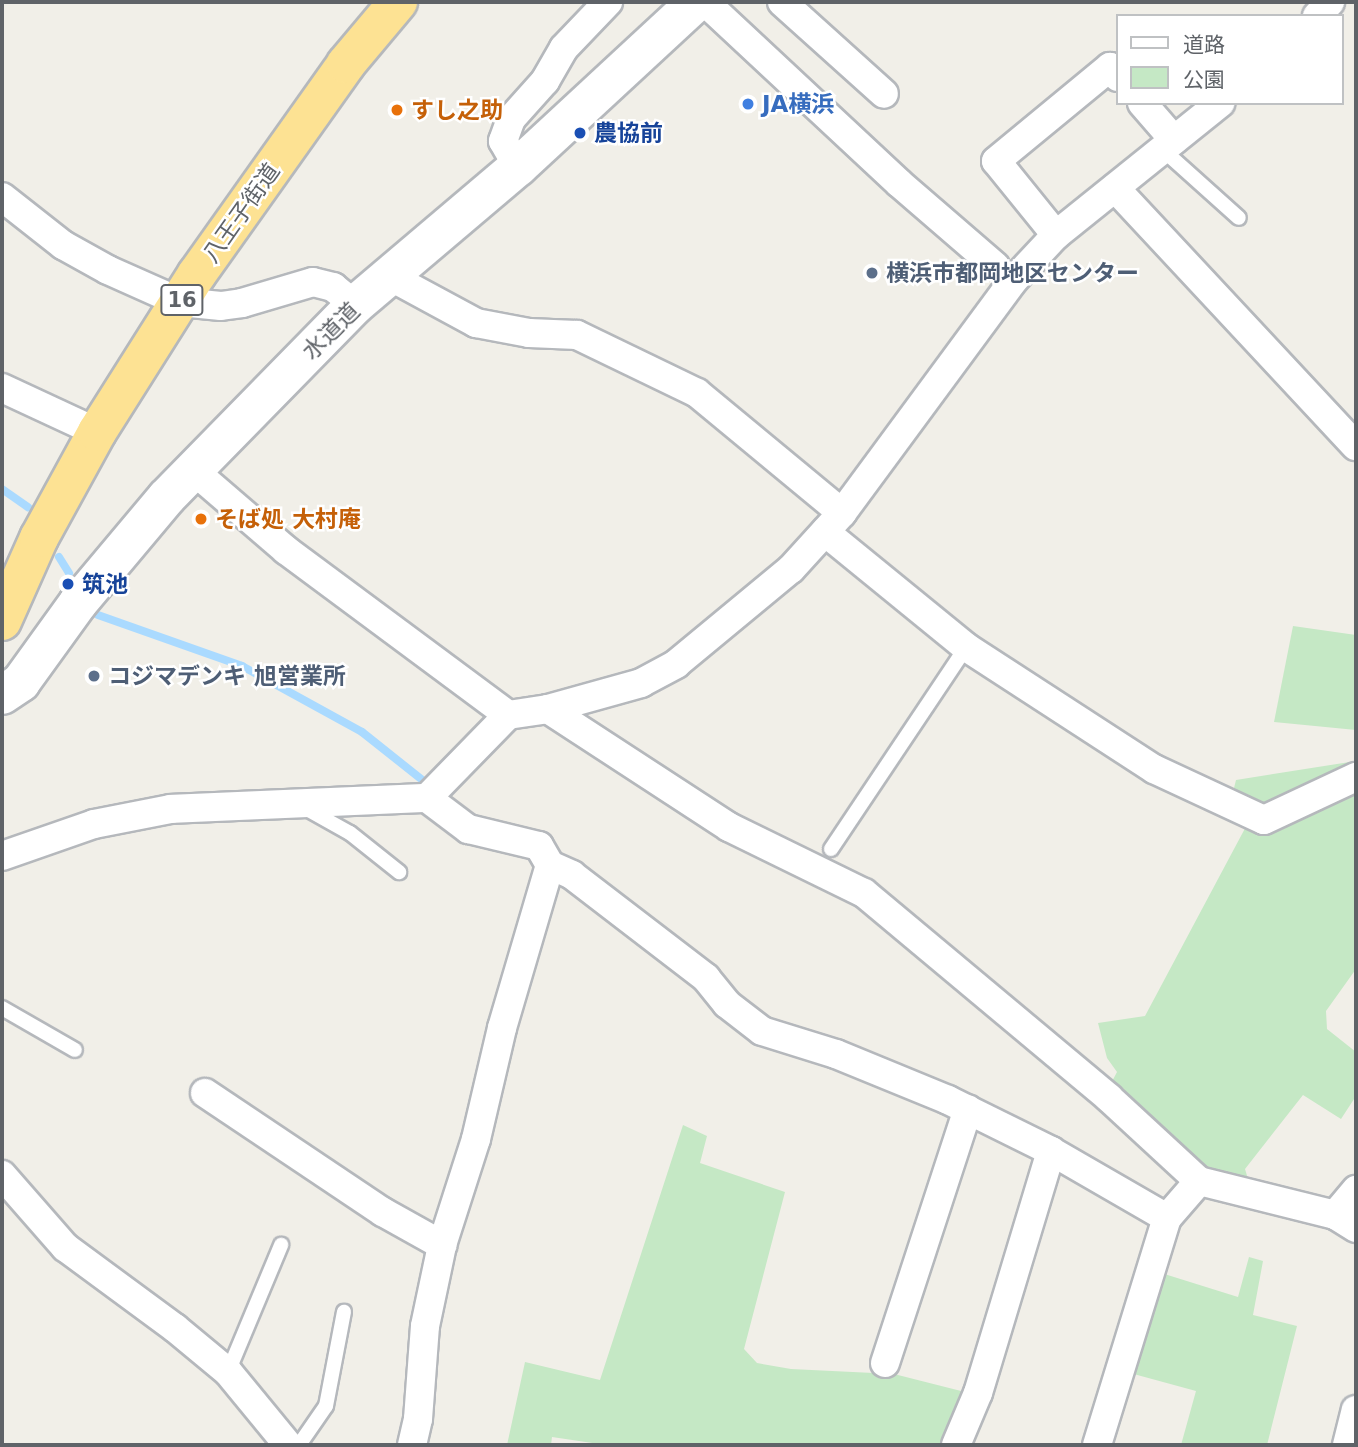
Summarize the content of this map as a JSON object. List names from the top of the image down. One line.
{"streets":{"highway":["八王子街道","16"],"street":["水道道"]},"places":["JA横浜","すし之助","農協前","横浜市都岡地区センター","そば処 大村庵","筑池","コジマデンキ 旭営業所"],"legend":["道路","公園"]}
